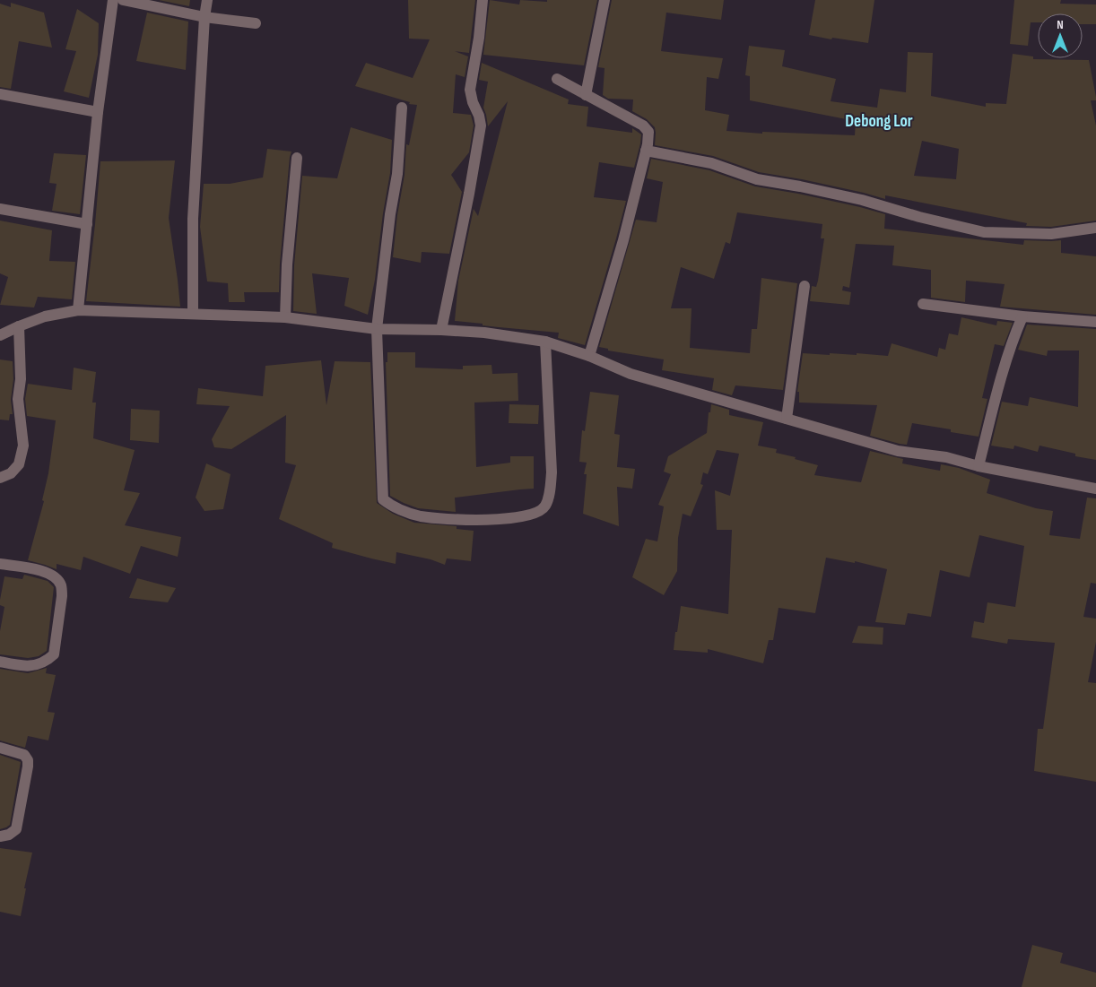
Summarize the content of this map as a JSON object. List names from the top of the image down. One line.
{"districts":["Debong Lor"],"north":"top"}
